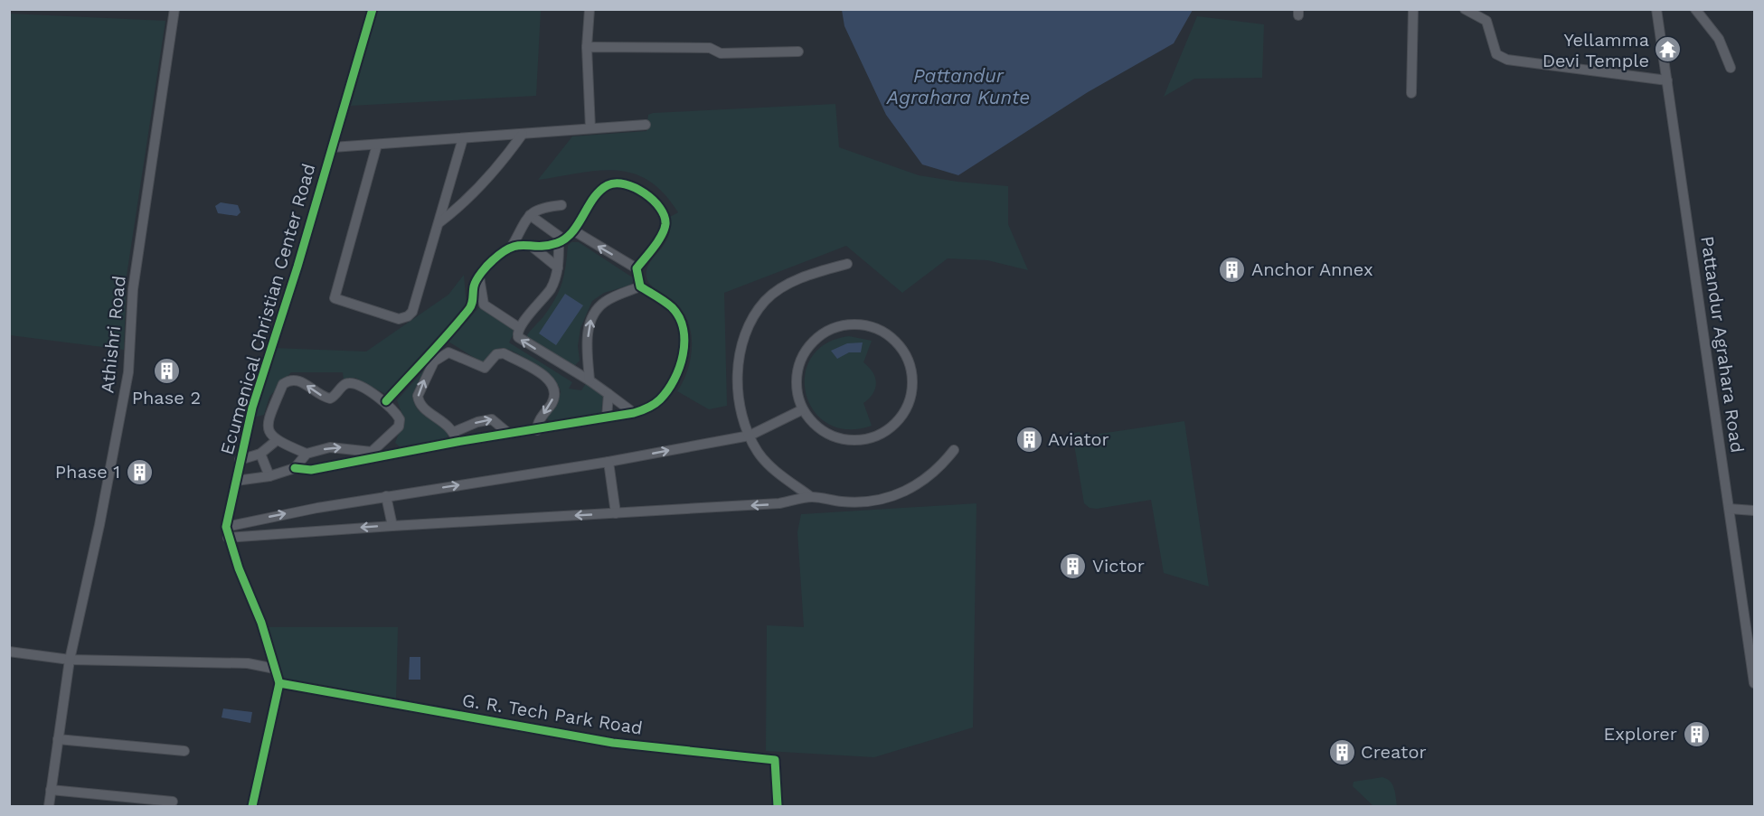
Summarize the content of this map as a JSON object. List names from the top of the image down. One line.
{"streets":{"street":["Ecumenical Christian Center Road","Athishri Road","Pattandur Agrahara Road","G. R. Tech Park Road"]},"crossings":[["Ecumenical Christian Center Road","G. R. Tech Park Road"]],"water":["Pattandur Agrahara Kunte"],"places":{"temple":["Yellamma Devi Temple"],"building":["Anchor Annex","Phase 2","Aviator","Phase 1","Victor","Explorer","Creator"]}}
